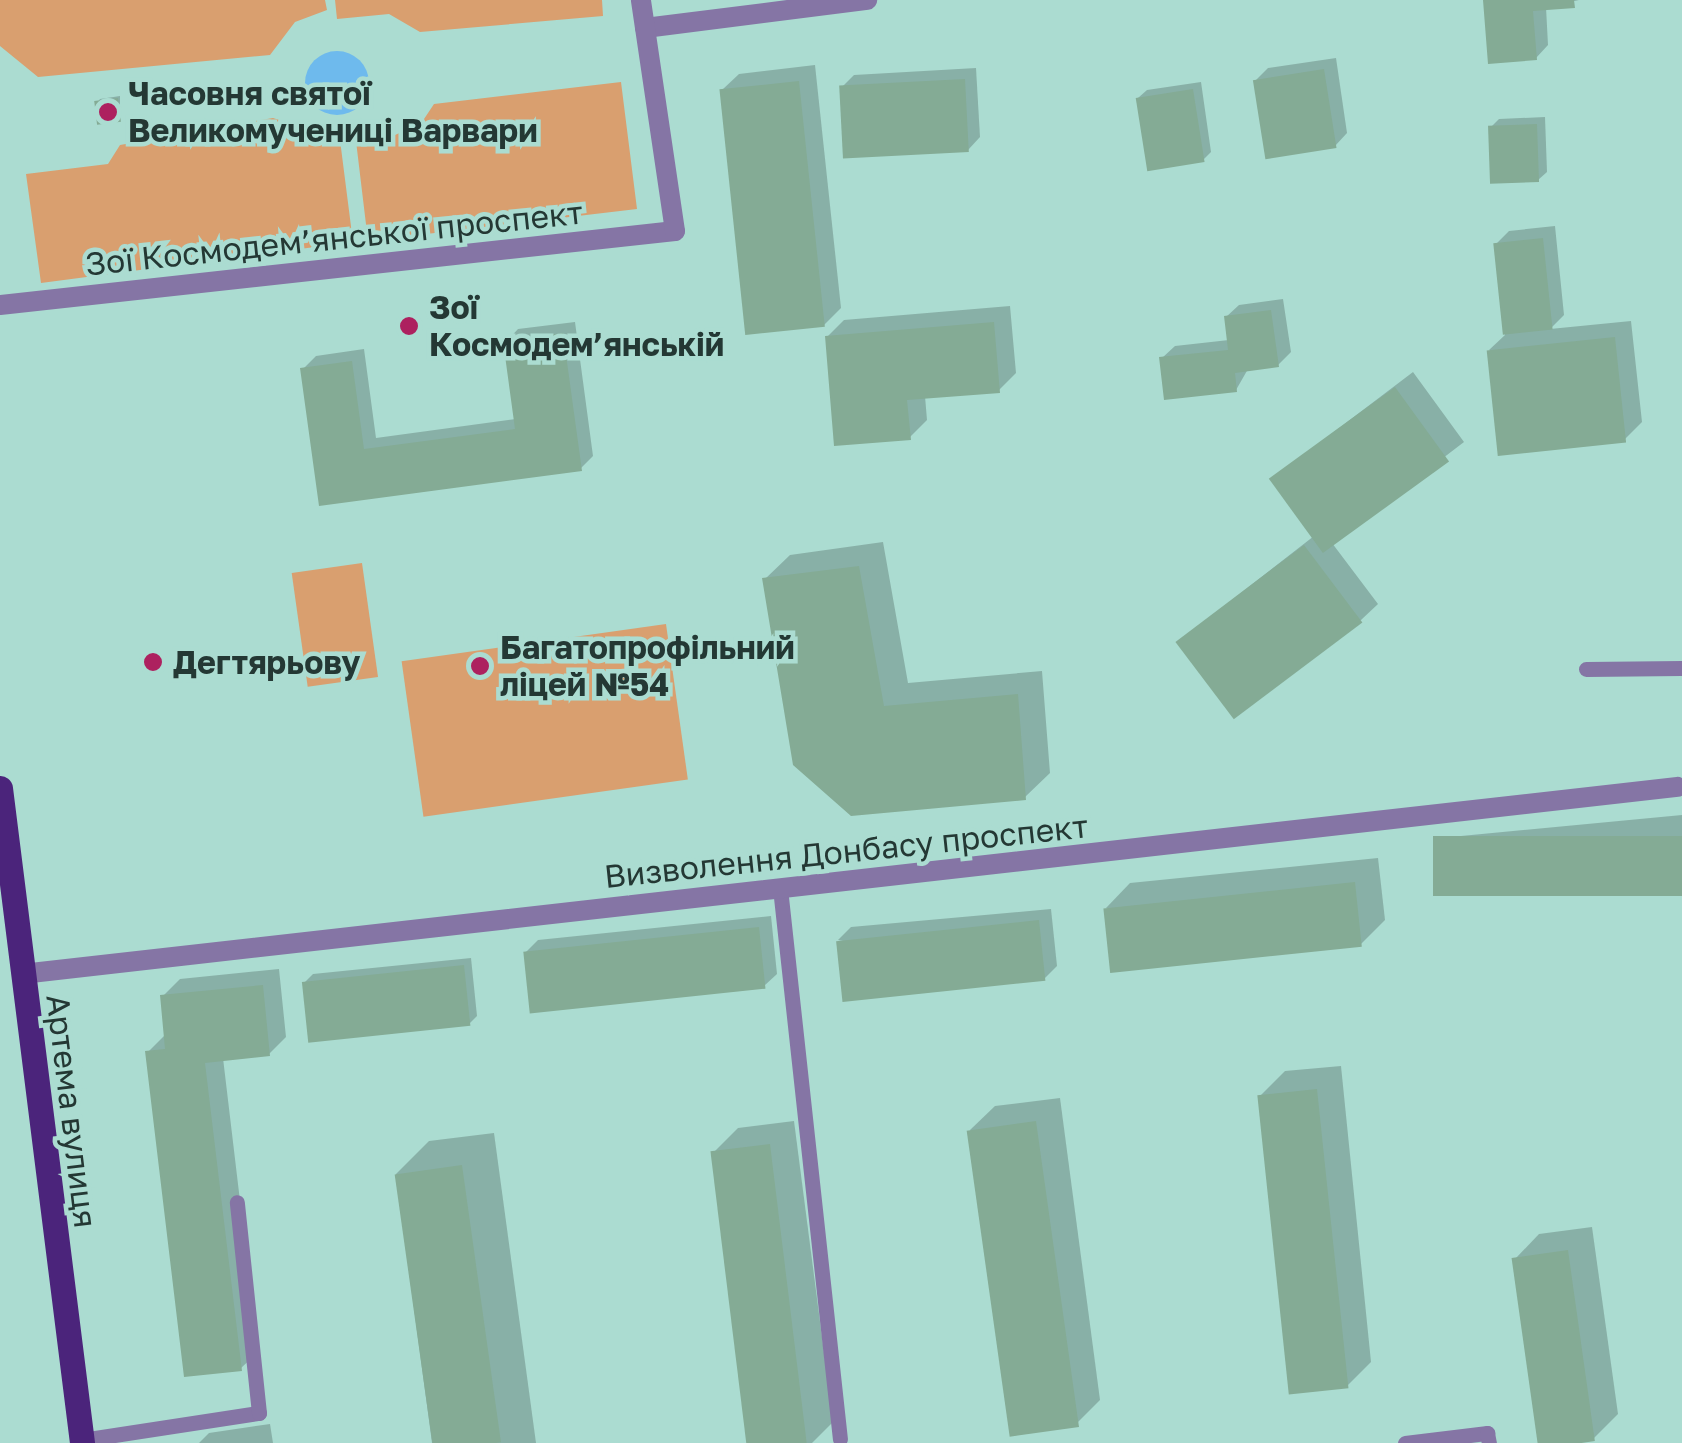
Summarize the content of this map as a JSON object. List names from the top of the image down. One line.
{"streets":{"main road":["Артема вулиця"],"street":["Зої Космодем’янської проспект","Визволення Донбасу проспект"]},"crossings":[["Визволення Донбасу проспект","Артема вулиця"]],"places":["Часовня святої Великомучениці Варвари","Зої Космодем’янській","Дегтярьову","Багатопрофільний ліцей №54"]}
